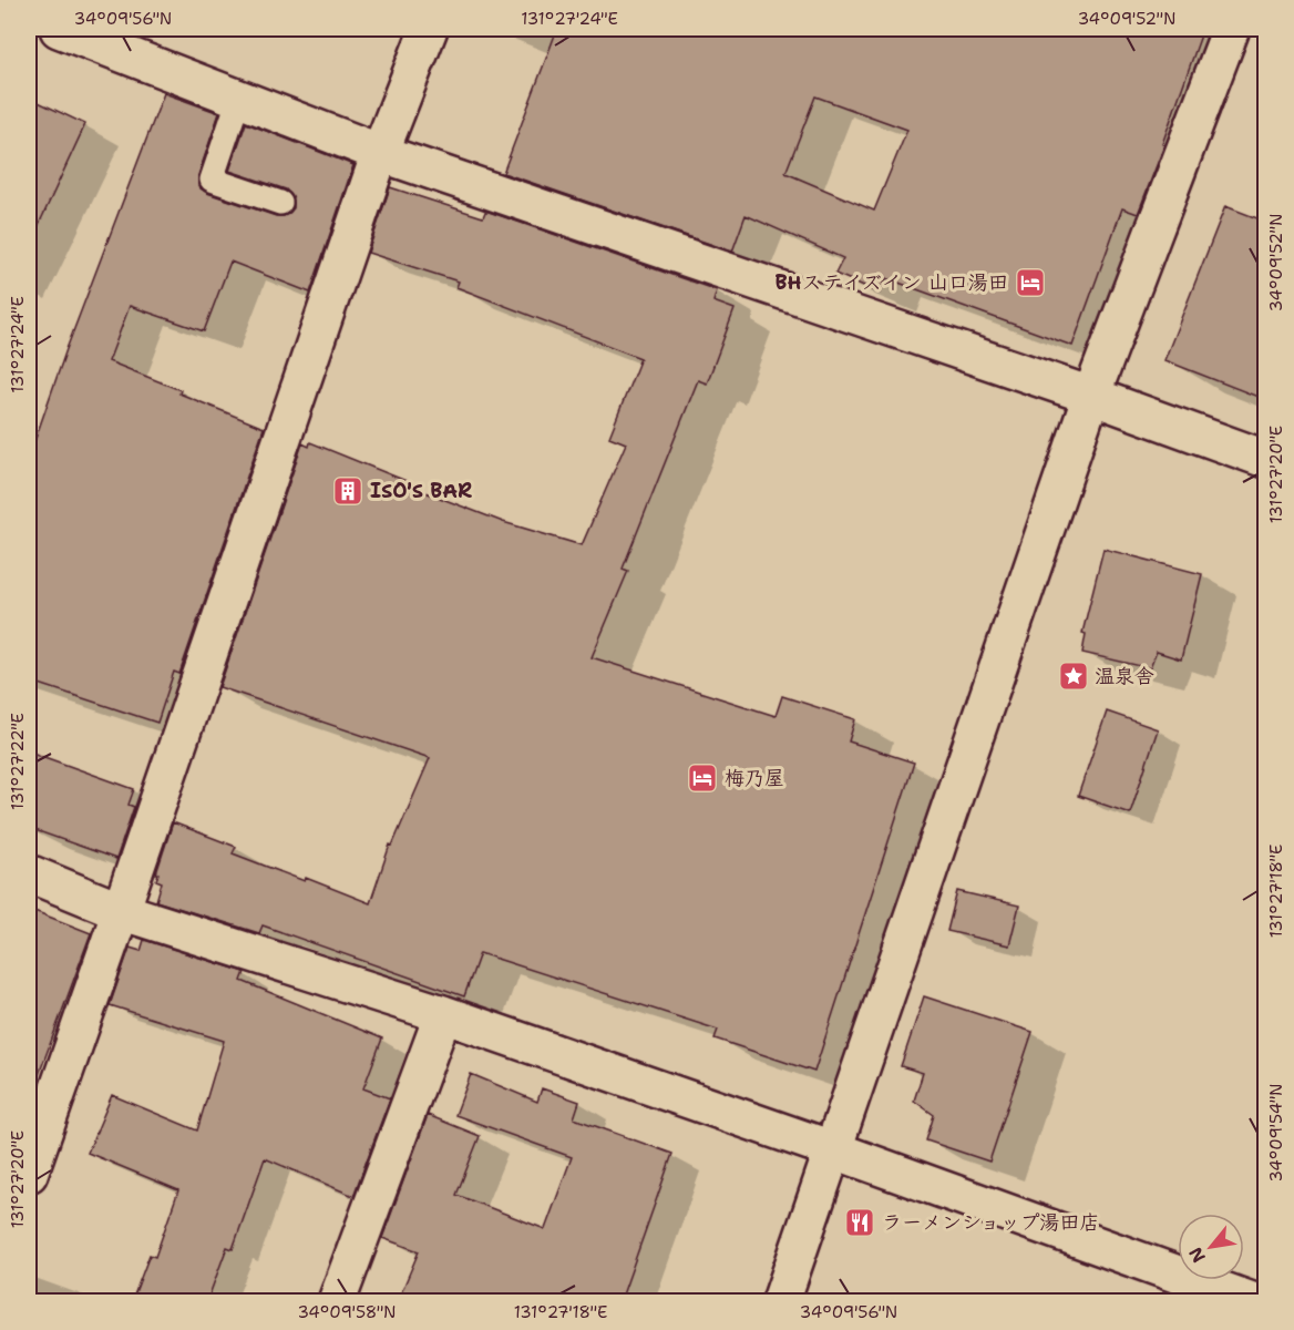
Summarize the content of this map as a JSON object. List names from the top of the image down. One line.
{"places":{"hotel":["BHステイズイン 山口湯田","梅乃屋"],"building":["ISO'S BAR"],"place":["温泉舎"],"restaurant":["ラーメンショップ湯田店"]},"north":"bottom left","coordinates":["34°09'56\"N","131°27'24\"E","34°09'52\"N","131°27'20\"E","131°27'22\"E","131°27'18\"E","34°09'54\"N","34°09'58\"N"]}
